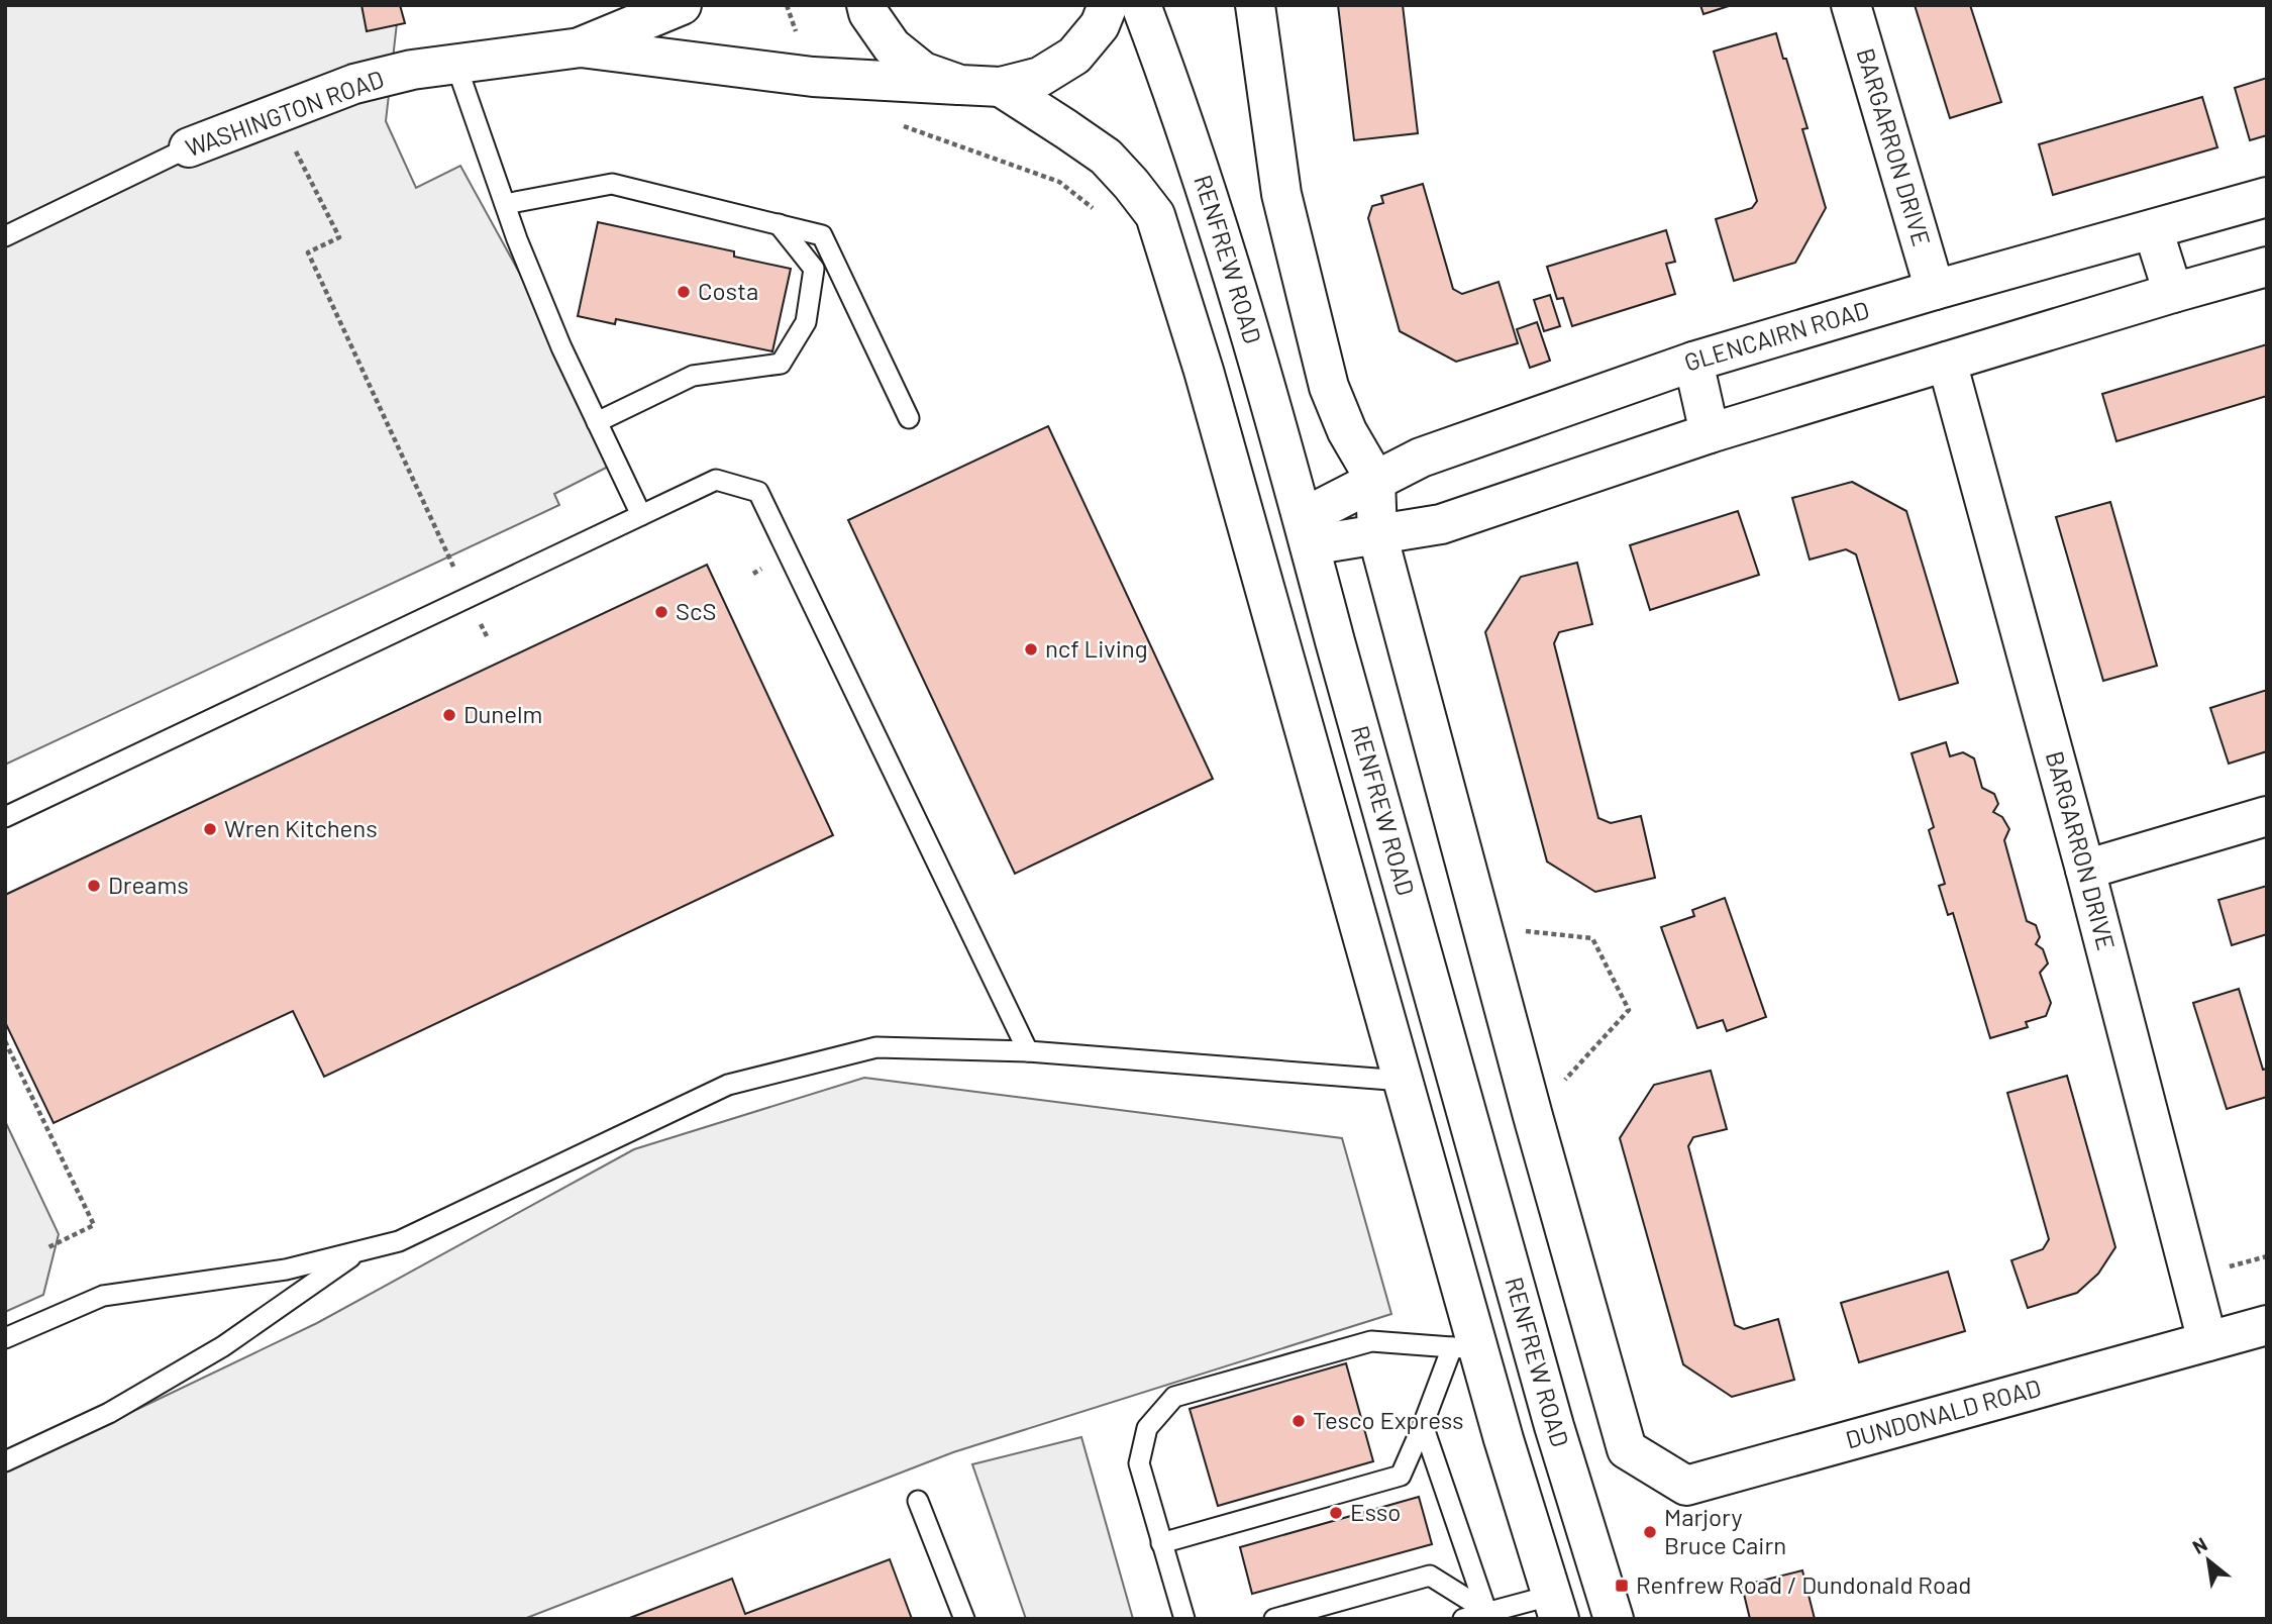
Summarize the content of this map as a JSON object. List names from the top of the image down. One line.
{"streets":{"street":["WASHINGTON ROAD","BARGARRON DRIVE","RENFREW ROAD","GLENCAIRN ROAD","DUNDONALD ROAD"]},"crossings":[["BARGARRON DRIVE","GLENCAIRN ROAD"],["BARGARRON DRIVE","DUNDONALD ROAD"],["RENFREW ROAD","GLENCAIRN ROAD"]],"places":{"other":["Costa","ScS","ncf Living","Dunelm","Wren Kitchens","Dreams","Tesco Express","Esso","Marjory Bruce Cairn"],"transit":["Renfrew Road / Dundonald Road"]},"north":"top left"}
